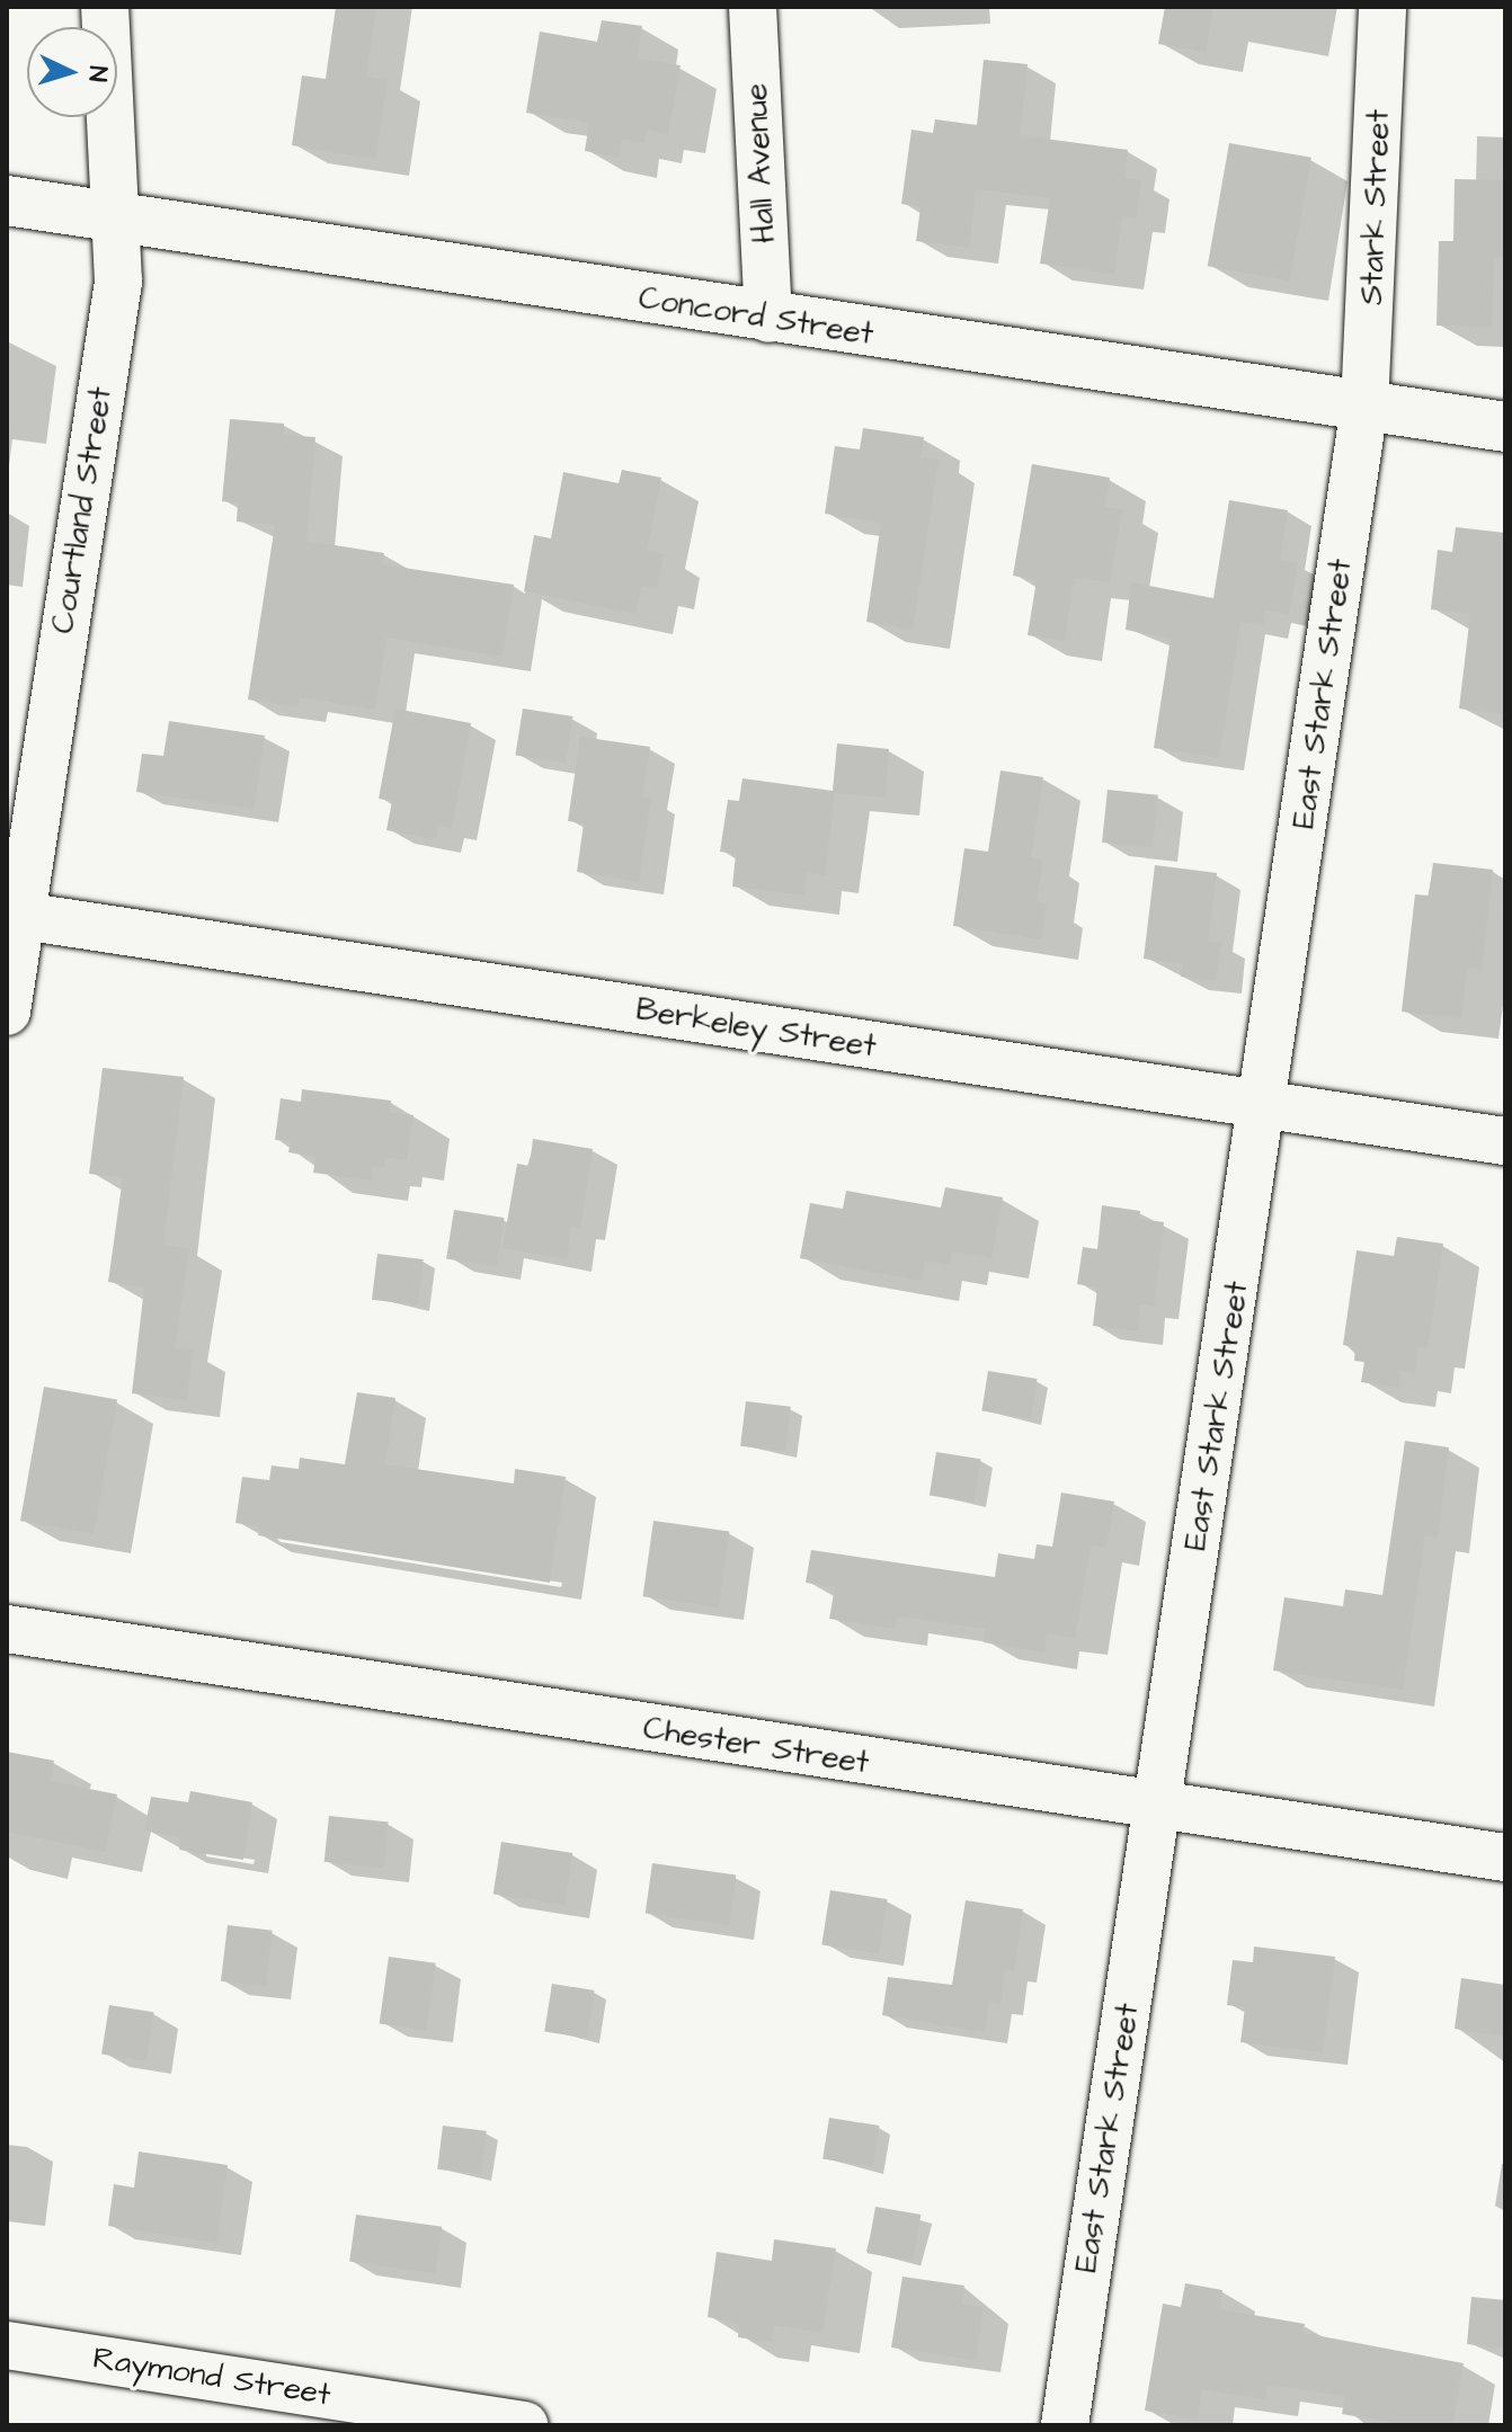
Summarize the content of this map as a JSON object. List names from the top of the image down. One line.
{"streets":{"main road":["Concord Street"],"street":["Hall Avenue","Stark Street","Courtland Street","East Stark Street","Berkeley Street","Chester Street","Raymond Street"]},"crossings":[["Hall Avenue","Concord Street"],["Stark Street","Concord Street"],["Stark Street","East Stark Street"],["Concord Street","Courtland Street"],["Concord Street","East Stark Street"],["Courtland Street","Berkeley Street"],["East Stark Street","Berkeley Street"],["East Stark Street","Chester Street"]],"north":"right"}
